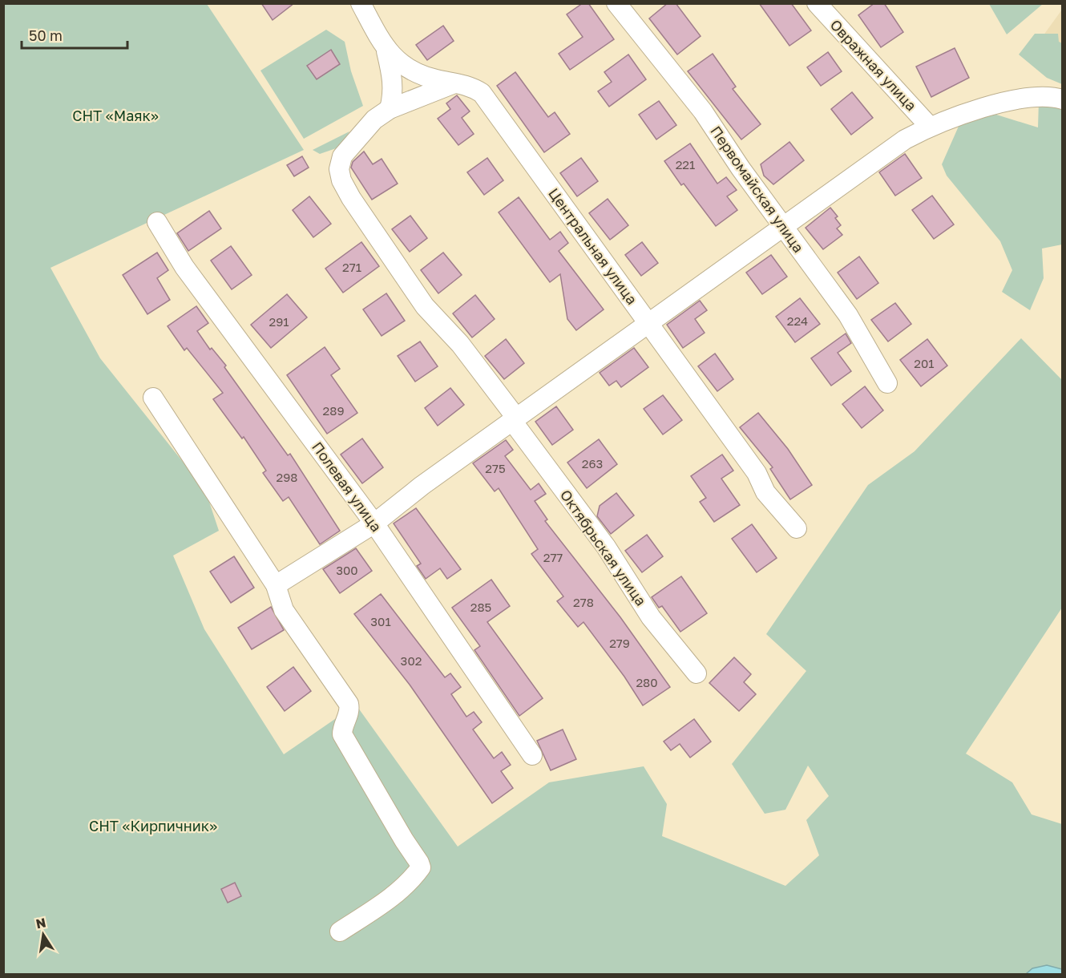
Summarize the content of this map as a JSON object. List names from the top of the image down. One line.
{"streets":{"street":["Овражная улица","Первомайская улица","Центральная улица","Полевая улица","Октябрьская улица"]},"parks":["СНТ «Маяк»","СНТ «Кирпичник»"],"house_numbers":["221","271","224","291","201","289","263","275","298","277","300","278","285","301","279","302","280"],"scale_bar":"50 m","north":"top"}
